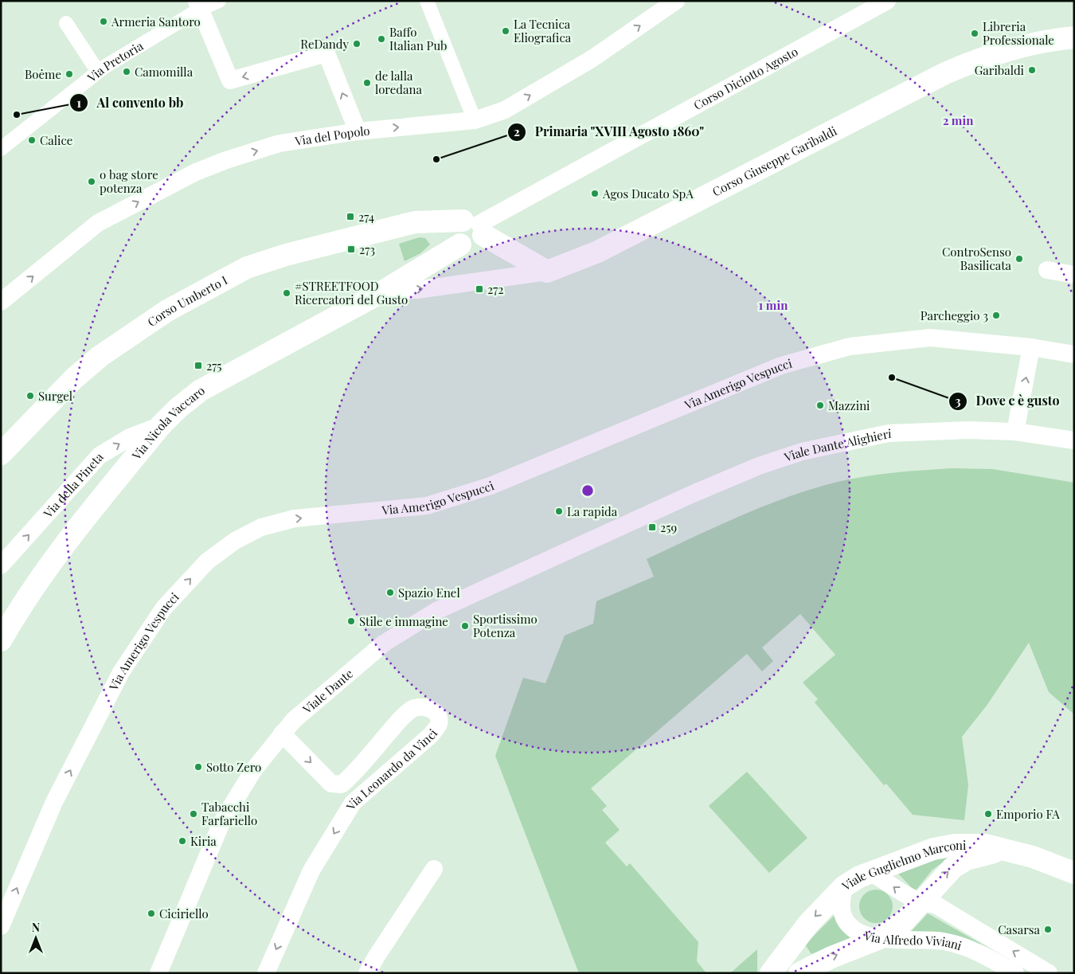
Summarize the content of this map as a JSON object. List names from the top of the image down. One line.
{"streets":{"street":["Via Pretoria","Corso Diciotto Agosto","Via del Popolo","Corso Giuseppe Garibaldi","Corso Umberto I","Via Amerigo Vespucci","Via Nicola Vaccaro","Viale Dante Alighieri","Via della Pineta","Viale Dante","Via Leonardo da Vinci","Viale Guglielmo Marconi","Via Alfredo Viviani"]},"crossings":[["Corso Diciotto Agosto","Corso Umberto I"],["Corso Diciotto Agosto","Via Nicola Vaccaro"],["Corso Umberto I","Via Nicola Vaccaro"],["Via Nicola Vaccaro","Via della Pineta"],["Viale Dante Alighieri","Viale Dante"],["Viale Dante","Via Leonardo da Vinci"],["Viale Guglielmo Marconi","Via Alfredo Viviani"]],"one_way":["Via del Popolo","Via Amerigo Vespucci","Via della Pineta"],"places":{"other":["Armeria Santoro","La Tecnica Eliografica","Libreria Professionale","Baffo Italian Pub","ReDandy","Garibaldi","Camomilla","Boėme","de lalla loredana","Al convento bb","Calice","Primaria \"XVIII Agosto 1860\"","o bag store potenza","Agos Ducato SpA","ControSenso Basilicata","#STREETFOOD Ricercatori del Gusto","Parcheggio 3","Dove c è gusto","Surgel","Mazzini","La rapida","Spazio Enel","Stile e immagine","Sportissimo Potenza","Sotto Zero","Tabacchi Farfariello","Emporio FA","Kiria","Ciciriello","Casarsa"],"transit":["274","273","272","275","259"]},"north":"top","rings":["2 min","1 min"]}
